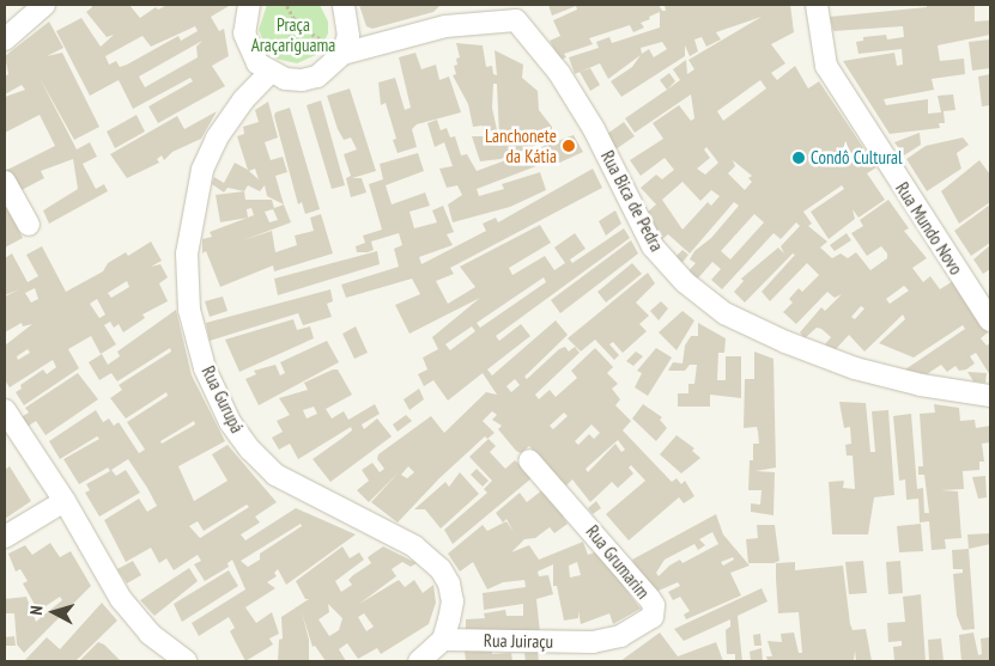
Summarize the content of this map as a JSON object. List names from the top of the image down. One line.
{"streets":{"street":["Rua Bica de Pedra","Rua Mundo Novo","Rua Gurupá","Rua Grumarim","Rua Juiraçu"]},"crossings":[["Rua Gurupá","Rua Juiraçu"],["Rua Grumarim","Rua Juiraçu"]],"parks":["Praça Araçariguama"],"places":["Lanchonete da Kátia","Condô Cultural"],"north":"left"}
